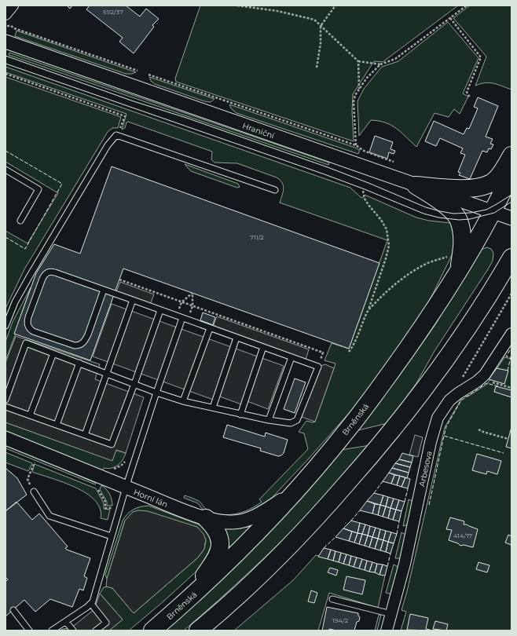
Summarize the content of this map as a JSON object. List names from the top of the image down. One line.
{"streets":{"main road":["Brněnská"],"street":["Hraniční","Arbesova","Horní lán"]},"crossings":[["Hraniční","Brněnská"],["Brněnská","Horní lán"]],"house_numbers":["592/37","711/2","414/17","194/2"]}
